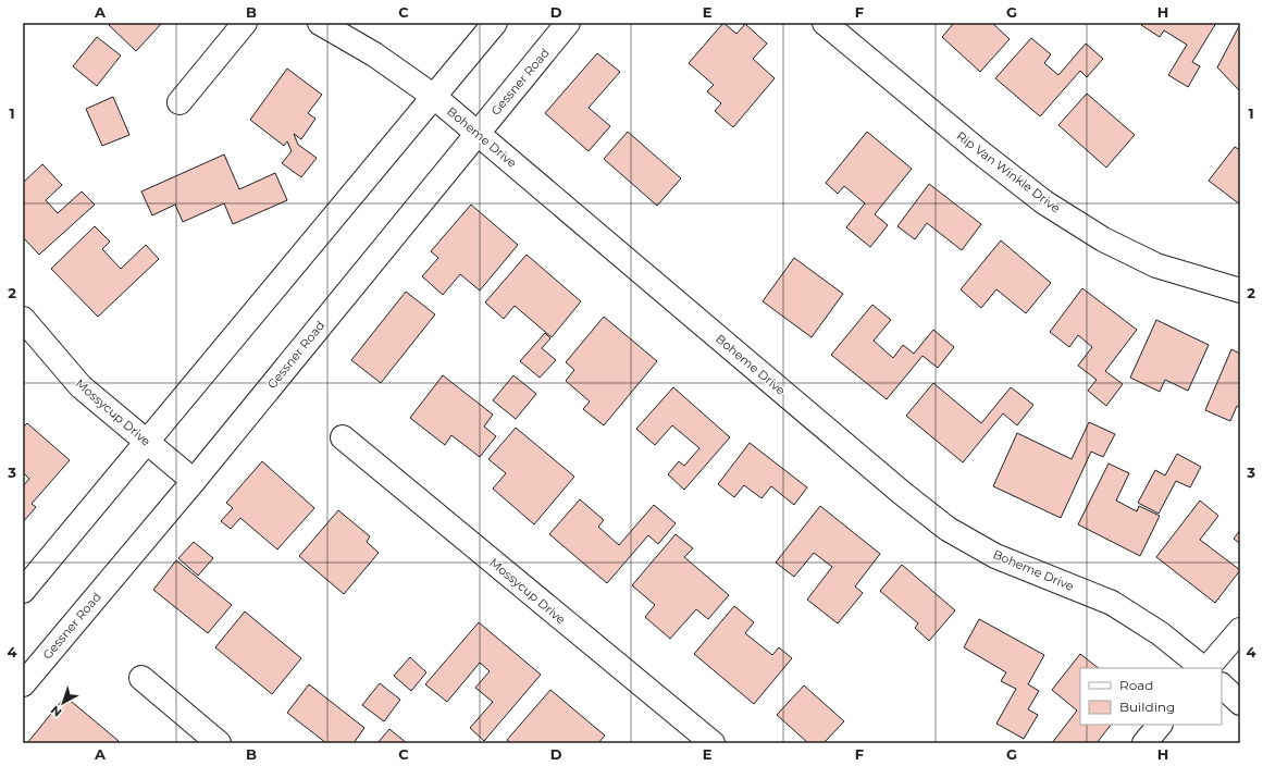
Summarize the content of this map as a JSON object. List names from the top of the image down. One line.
{"streets":{"street":["Gessner Road","Boheme Drive","Rip Van Winkle Drive","Mossycup Drive"]},"crossings":[["Gessner Road","Boheme Drive"],["Gessner Road","Mossycup Drive"]],"legend":["Road","Building"],"north":"bottom left","grid":{"columns":["A","B","C","D","E","F","G","H"],"rows":["1","2","3","4"]}}
